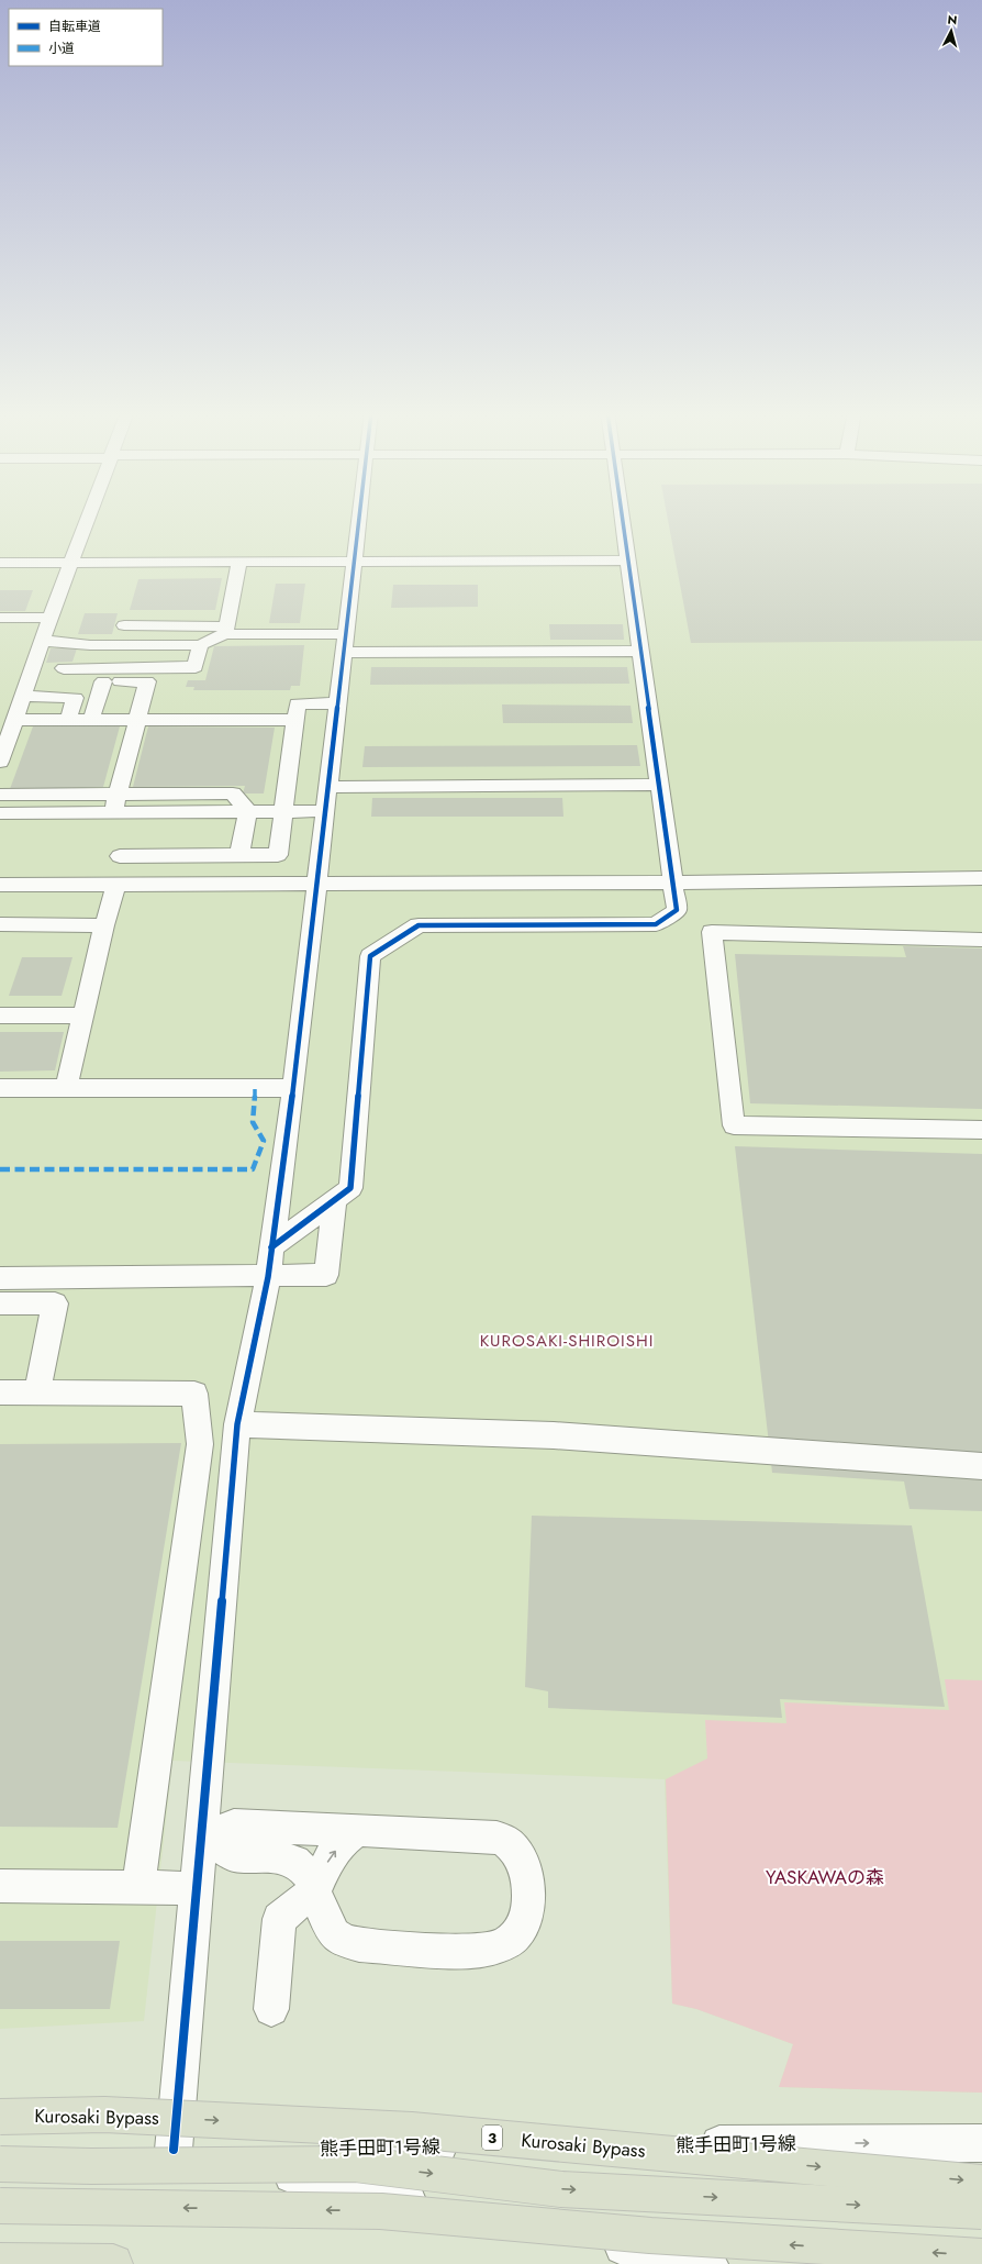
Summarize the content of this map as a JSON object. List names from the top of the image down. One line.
{"streets":{"highway":["Kurosaki Bypass","3"],"street":["熊手田町1号線"]},"districts":["KUROSAKI-SHIROISHI"],"parks":["YASKAWAの森"],"legend":["自転車道","小道"],"north":"top"}
